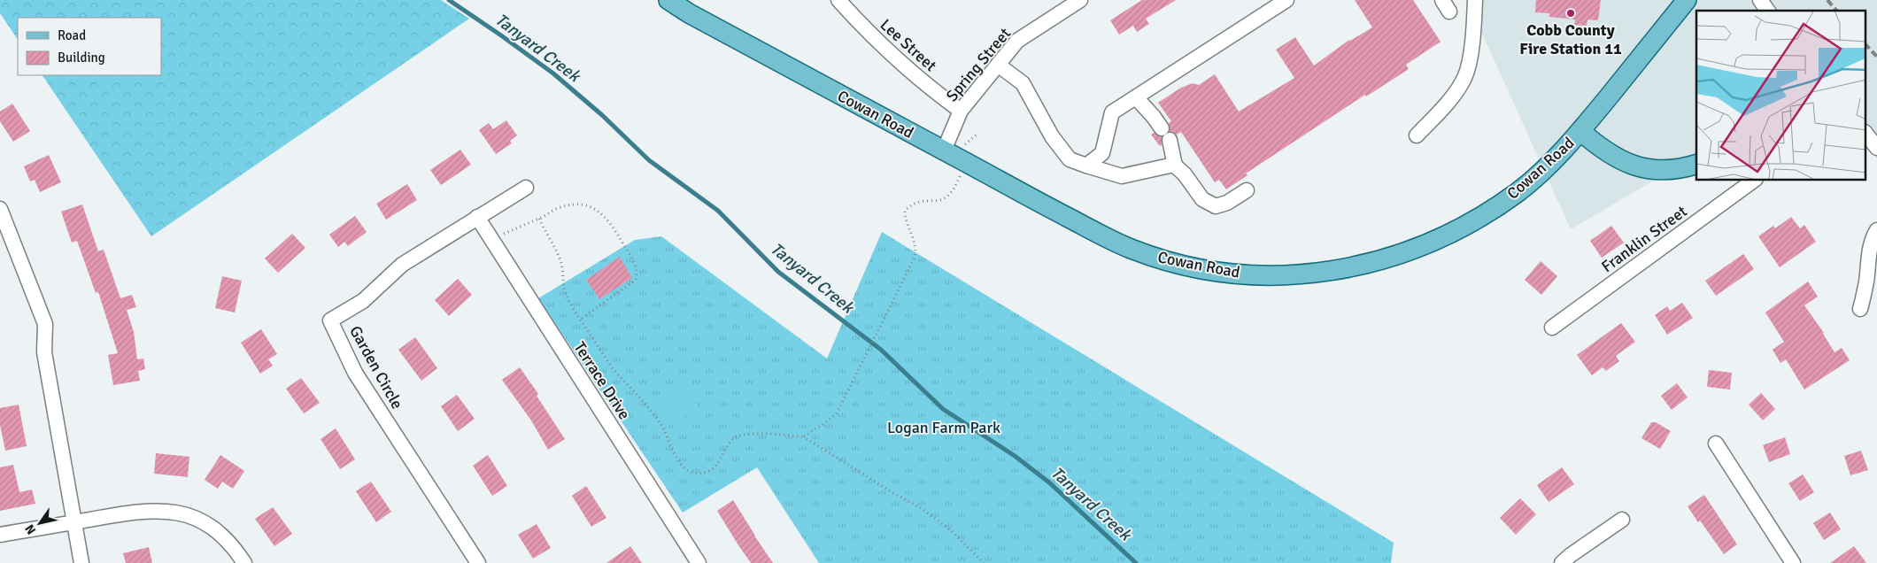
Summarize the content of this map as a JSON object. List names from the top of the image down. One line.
{"streets":{"main road":["Cowan Road"],"street":["Lee Street","Spring Street","Franklin Street","Garden Circle","Terrace Drive"]},"crossings":[["Lee Street","Spring Street"],["Spring Street","Cowan Road"],["Garden Circle","Terrace Drive"]],"water":["Tanyard Creek"],"parks":["Logan Farm Park"],"places":["Cobb County Fire Station 11"],"legend":["Road","Building"],"north":"bottom left"}
